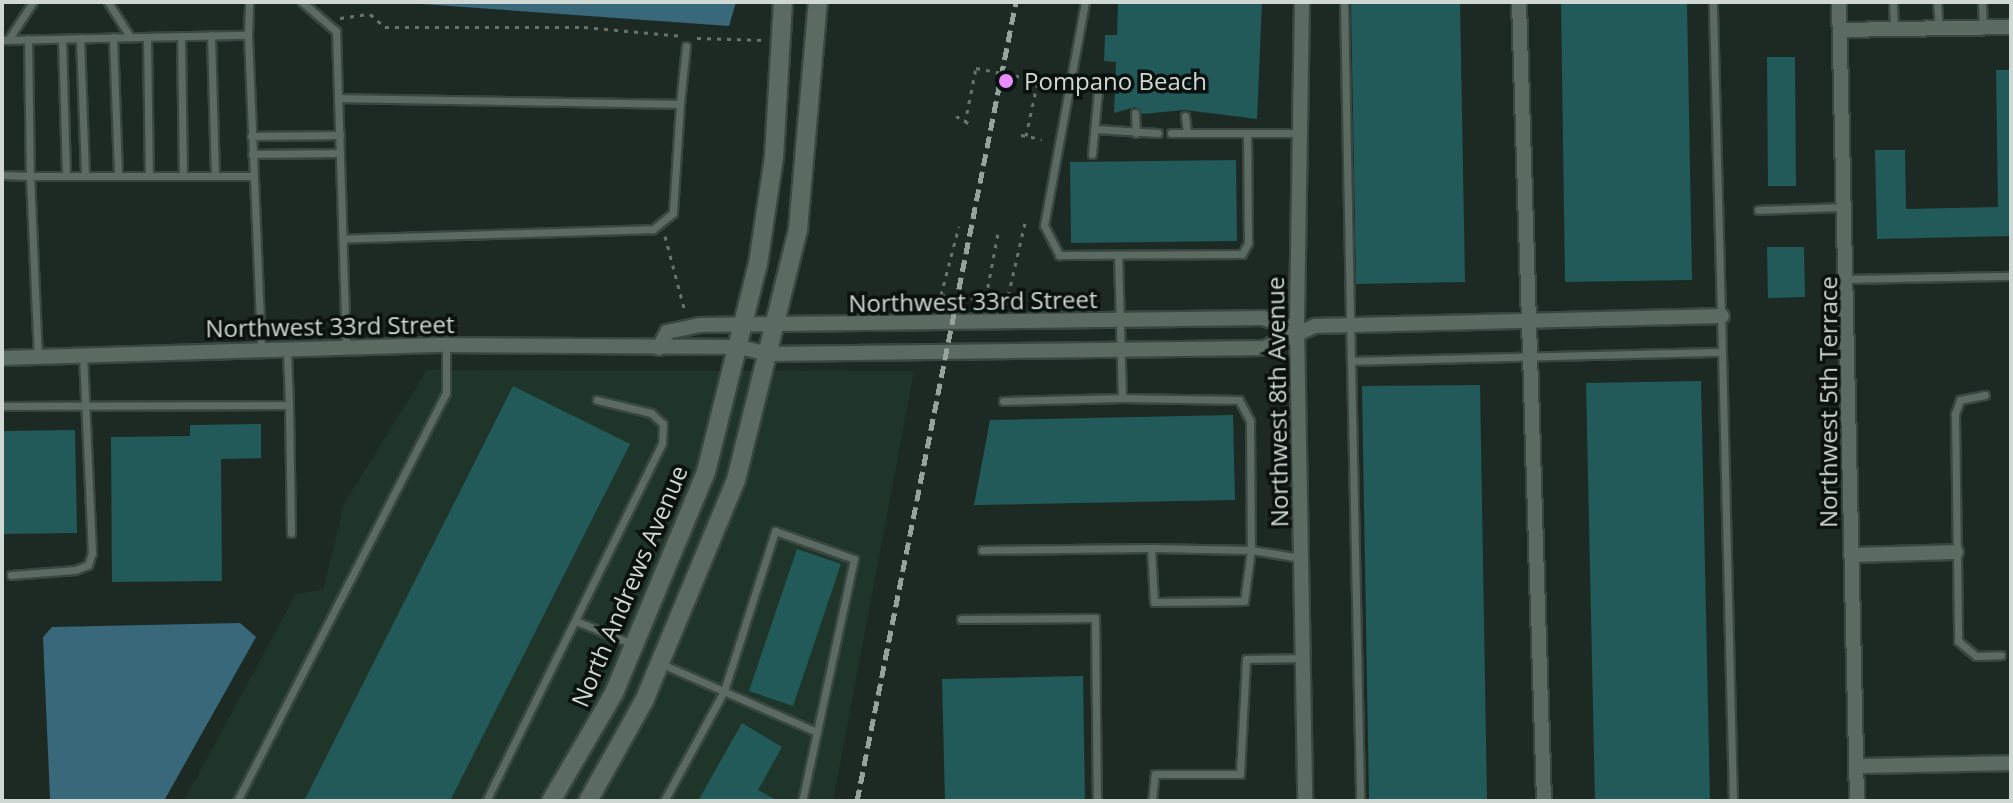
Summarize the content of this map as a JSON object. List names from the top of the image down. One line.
{"streets":{"street":["Northwest 33rd Street","Northwest 8th Avenue","Northwest 5th Terrace","North Andrews Avenue"]},"crossings":[["Northwest 33rd Street","Northwest 8th Avenue"],["Northwest 33rd Street","North Andrews Avenue"]],"places":["Pompano Beach"]}
